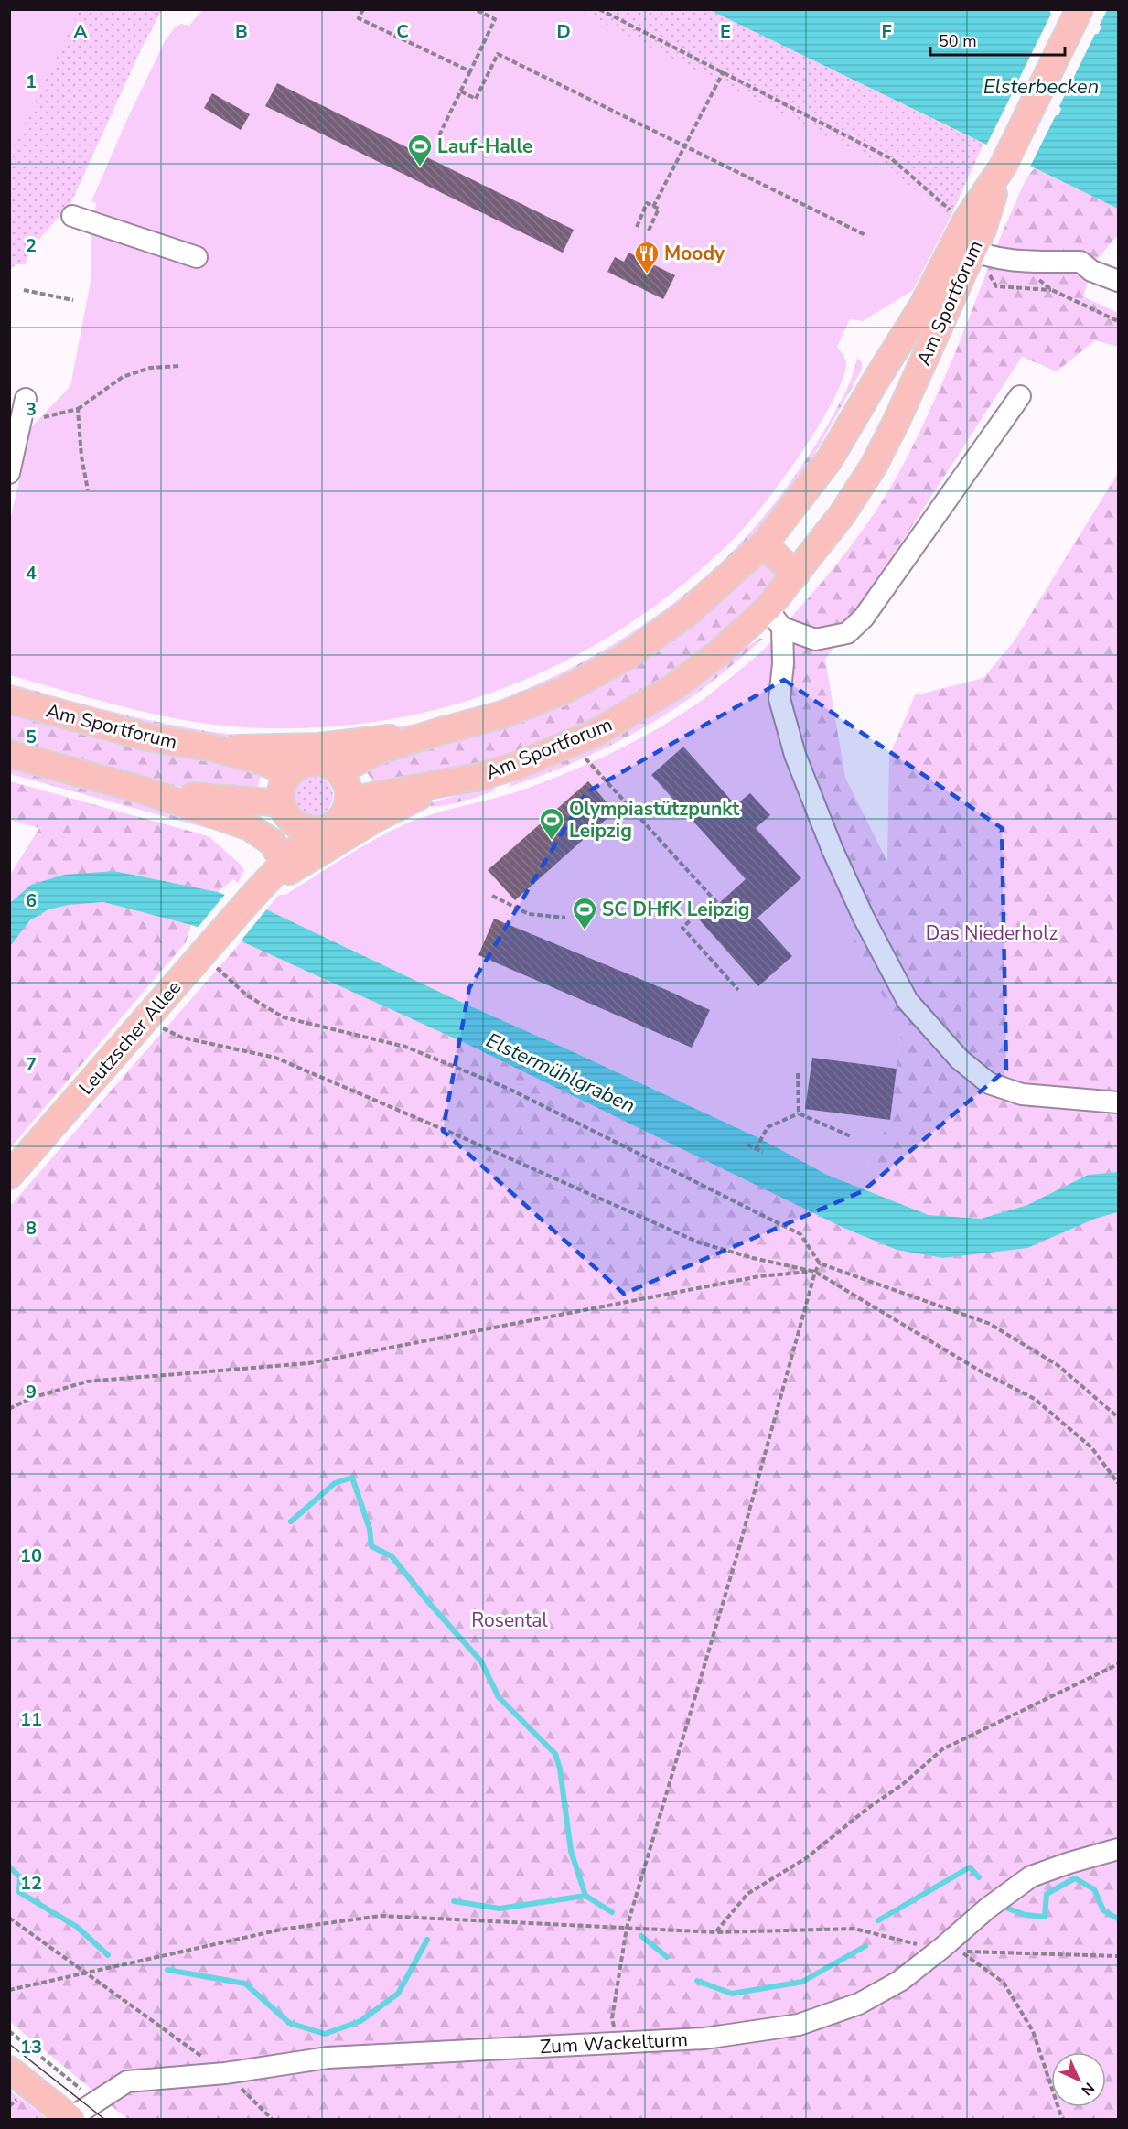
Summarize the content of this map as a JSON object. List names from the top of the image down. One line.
{"streets":{"main road":["Am Sportforum","Leutzscher Allee"],"lane":["Zum Wackelturm"]},"crossings":[["Am Sportforum","Leutzscher Allee"]],"water":["Elsterbecken","Elstermühlgraben"],"parks":["Das Niederholz","Rosental"],"places":{"sports":["Lauf-Halle","Olympiastützpunkt Leipzig","SC DHfK Leipzig"],"restaurant":["Moody"]},"scale_bar":"50 m","north":"bottom right","grid":{"columns":["A","B","C","D","E","F"],"rows":["1","2","3","4","5","6","7","8","9","10","11","12","13"]}}
